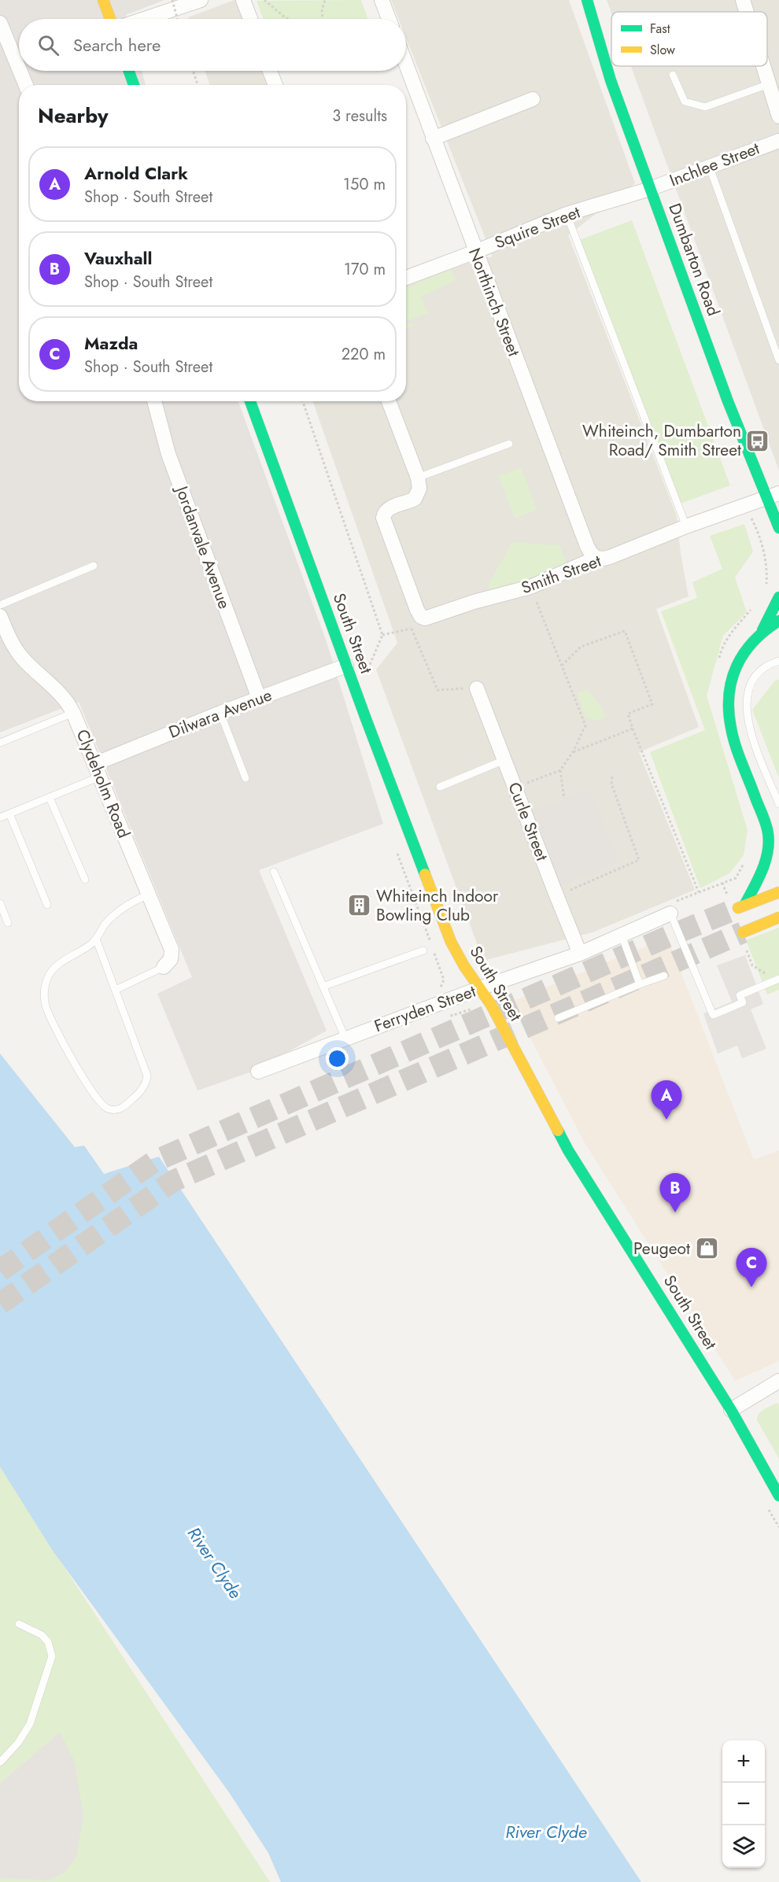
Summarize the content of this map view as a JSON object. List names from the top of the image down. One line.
{"streets":{"street":["Inchlee Street","Squire Street","Dumbarton Road","Northinch Street","Jordanvale Avenue","Smith Street","South Street","Dilwara Avenue","Clydeholm Road","Curle Street","Ferryden Street"]},"crossings":[["Inchlee Street","Squire Street"],["Inchlee Street","Dumbarton Road"],["Squire Street","Dumbarton Road"],["Squire Street","Northinch Street"],["Dumbarton Road","Smith Street"],["Northinch Street","Smith Street"],["Jordanvale Avenue","Dilwara Avenue"],["South Street","Dilwara Avenue"],["South Street","Ferryden Street"],["Dilwara Avenue","Clydeholm Road"],["Curle Street","Ferryden Street"]],"water":["River Clyde"],"places":{"bus stop":["Whiteinch, Dumbarton Road/ Smith Street"],"building":["Whiteinch Indoor Bowling Club"],"shop":["Peugeot"]},"legend":["Fast","Slow"],"page":{"search":"Search here","heading":["Nearby","3 results"],"list":[{"mark":"A","name":"Arnold Clark","note":"Shop · South Street","value":"150 m"},{"mark":"B","name":"Vauxhall","note":"Shop · South Street","value":"170 m"},{"mark":"C","name":"Mazda","note":"Shop · South Street","value":"220 m"}],"pins":["A","B","C"],"map_buttons":["+","−"]}}
